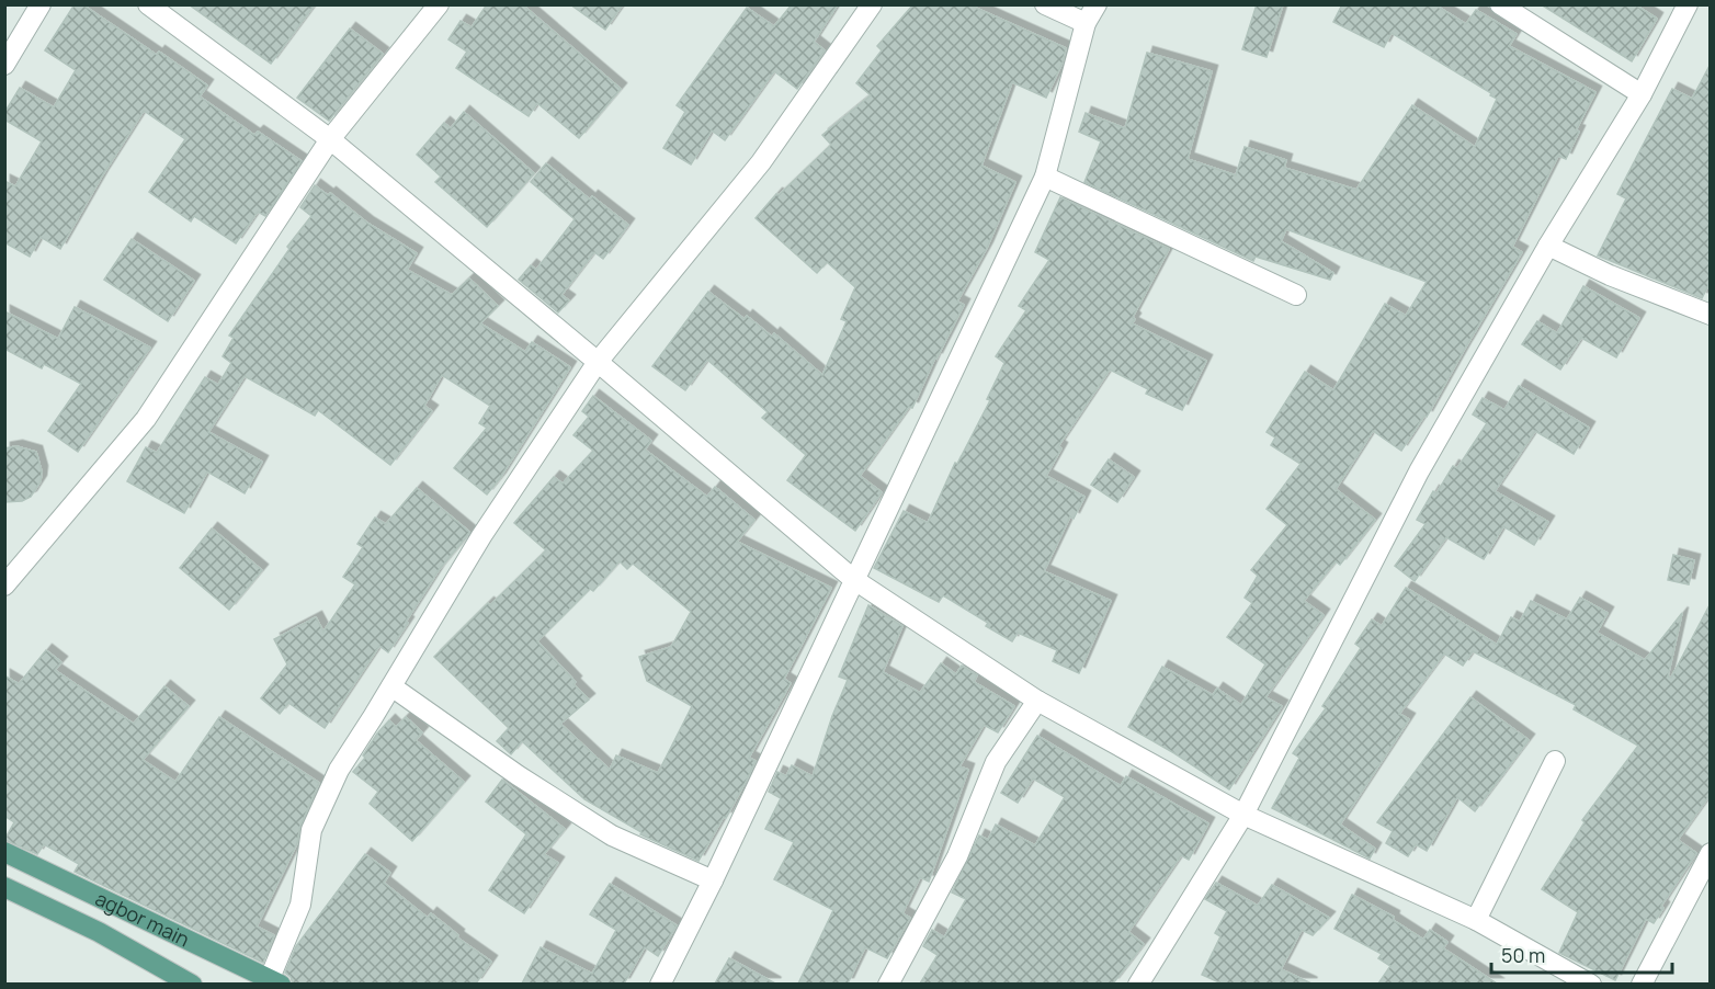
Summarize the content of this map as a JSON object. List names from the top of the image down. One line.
{"streets":{"main road":["agbor main"]},"scale_bar":"50 m"}
